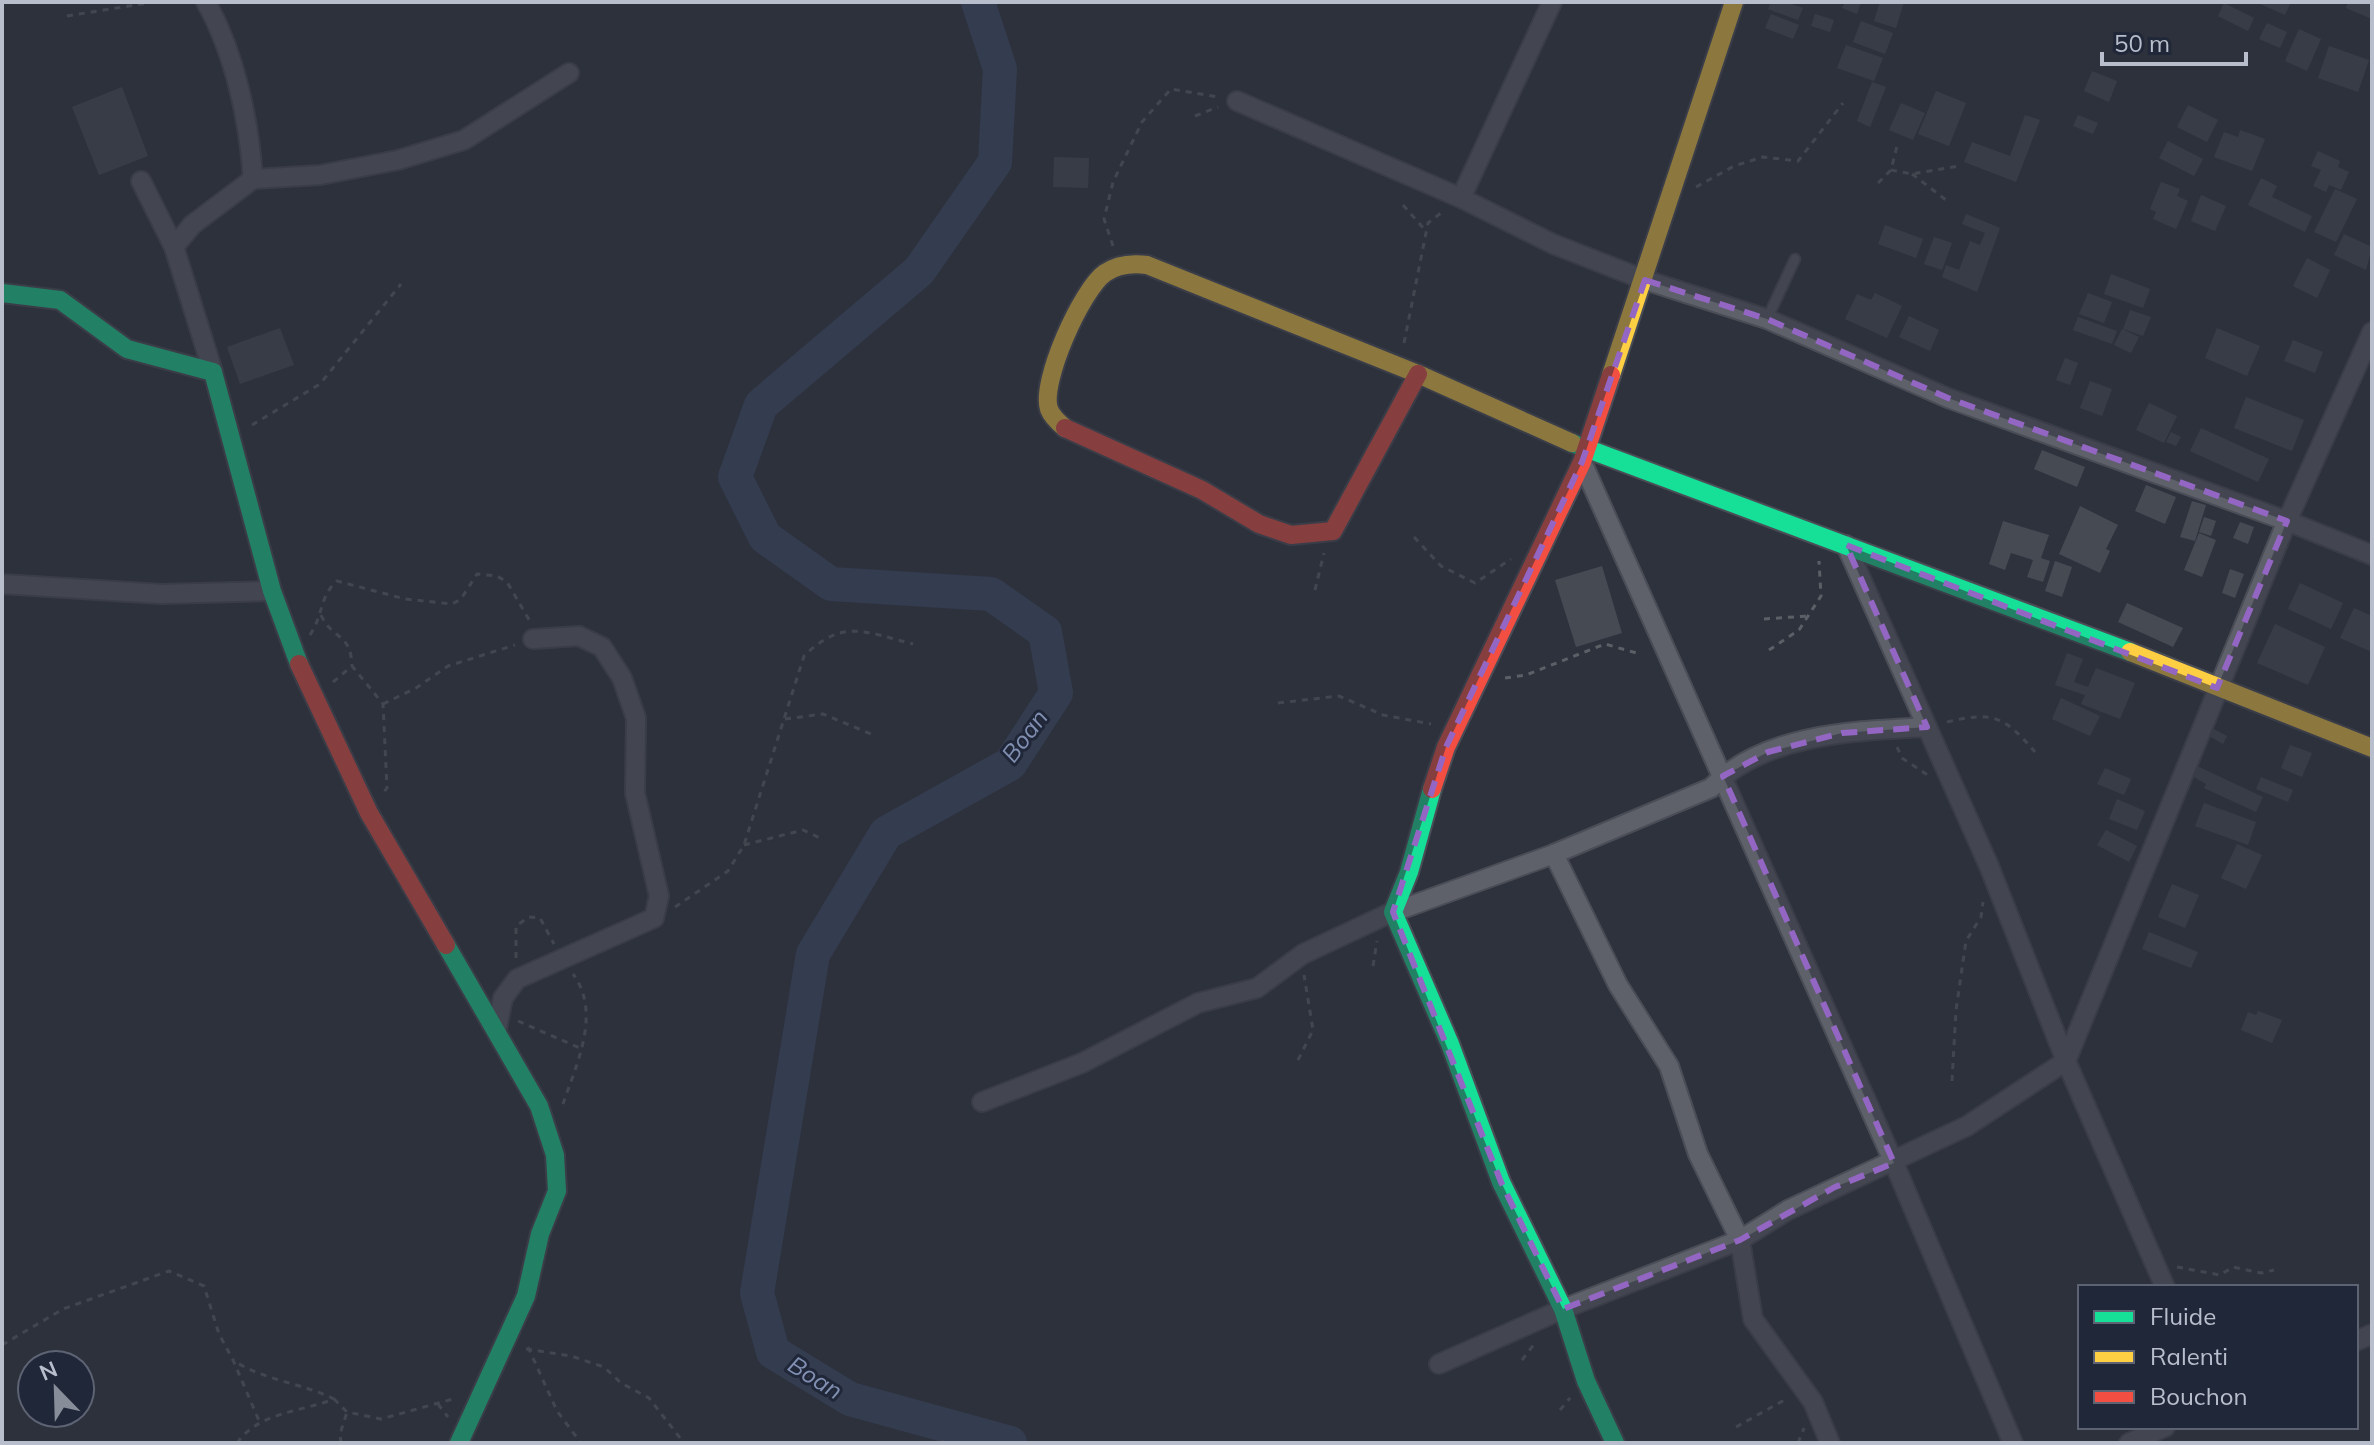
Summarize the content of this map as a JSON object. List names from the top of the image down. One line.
{"water":["Boan"],"legend":["Fluide","Ralenti","Bouchon"],"scale_bar":"50 m","north":"top left"}
